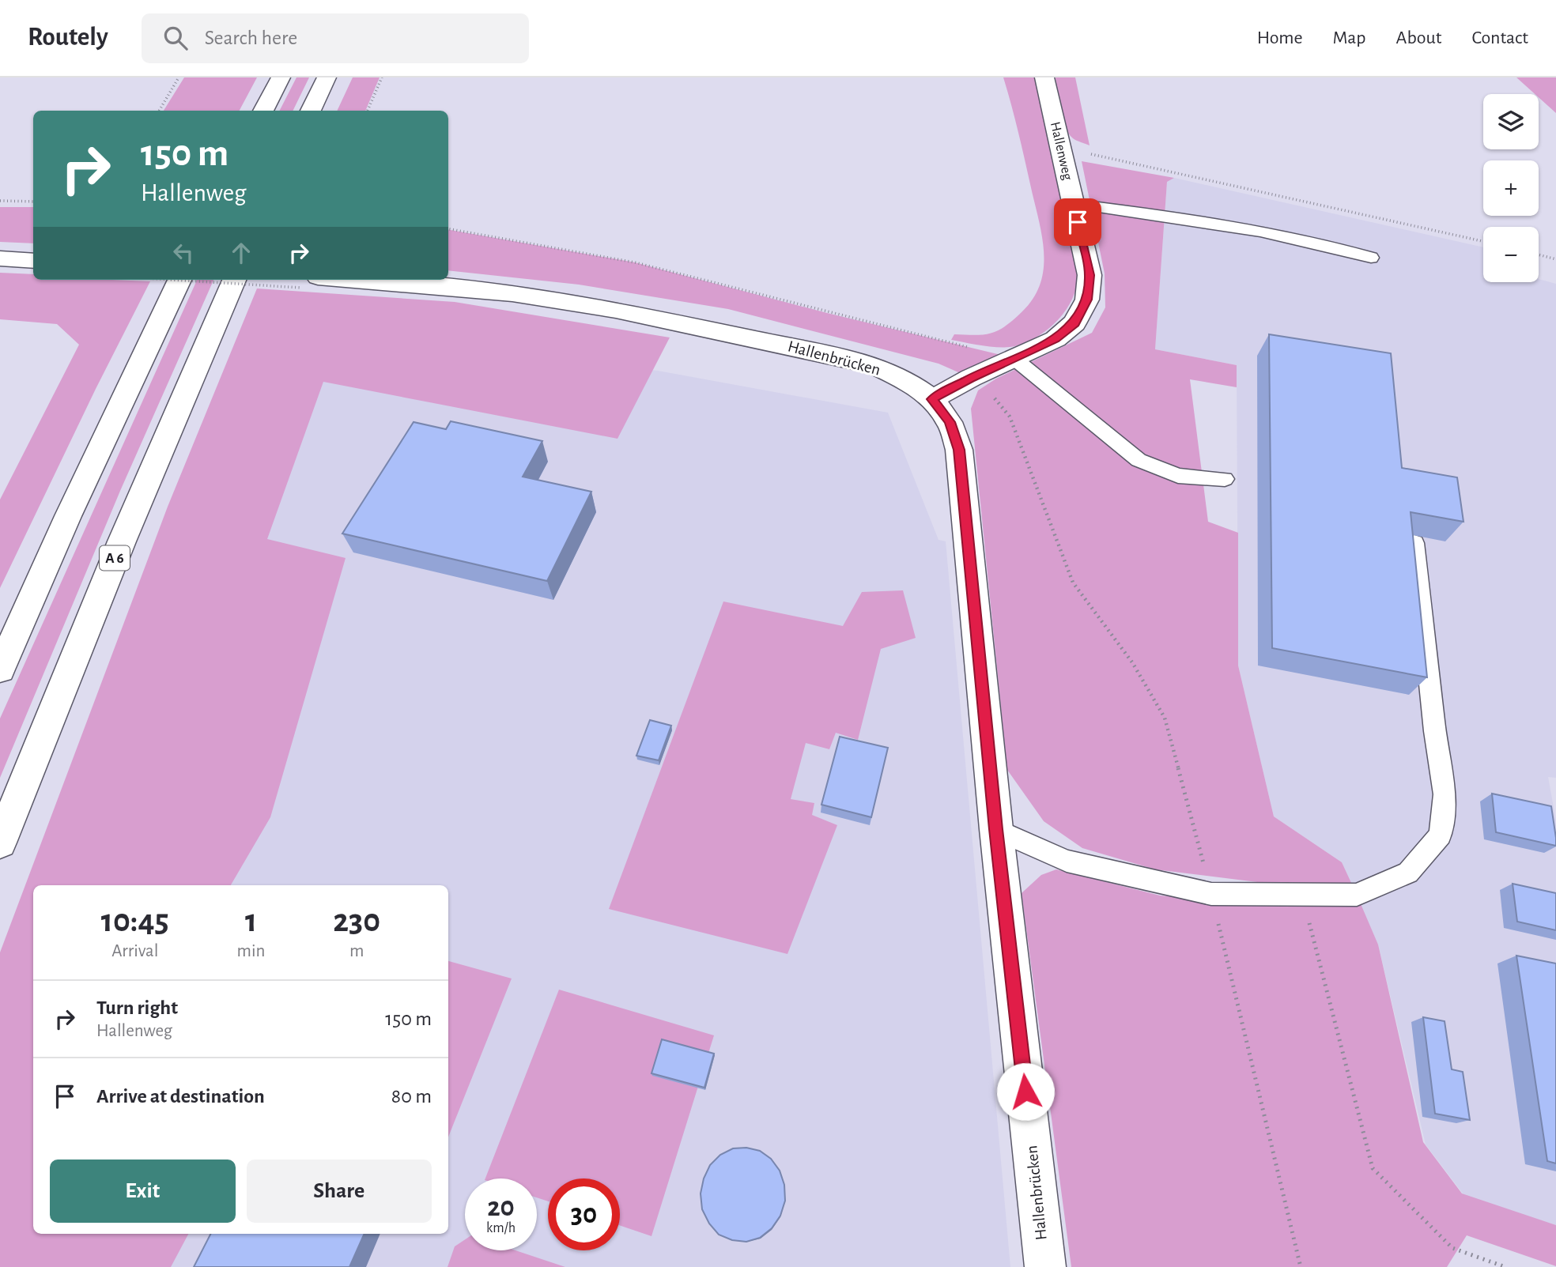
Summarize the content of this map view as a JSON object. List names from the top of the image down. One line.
{"streets":{"main road":["Hallenweg","Hallenbrücken","A 6"]},"crossings":[["Hallenweg","Hallenbrücken"]],"page":{"header":"Routely","search":"Search here","nav":["Home","Map","About","Contact"],"map_buttons":["+","−"],"turn":["150 m","Hallenweg"],"eta":["10:45","Arrival","1","min","230","m"],"list":[{"name":"Turn right","note":"Hallenweg","value":"150 m"},{"name":"Arrive at destination","value":"80 m"}],"buttons":["Exit","Share"],"speed":"20 km/h","limit":"30"}}
